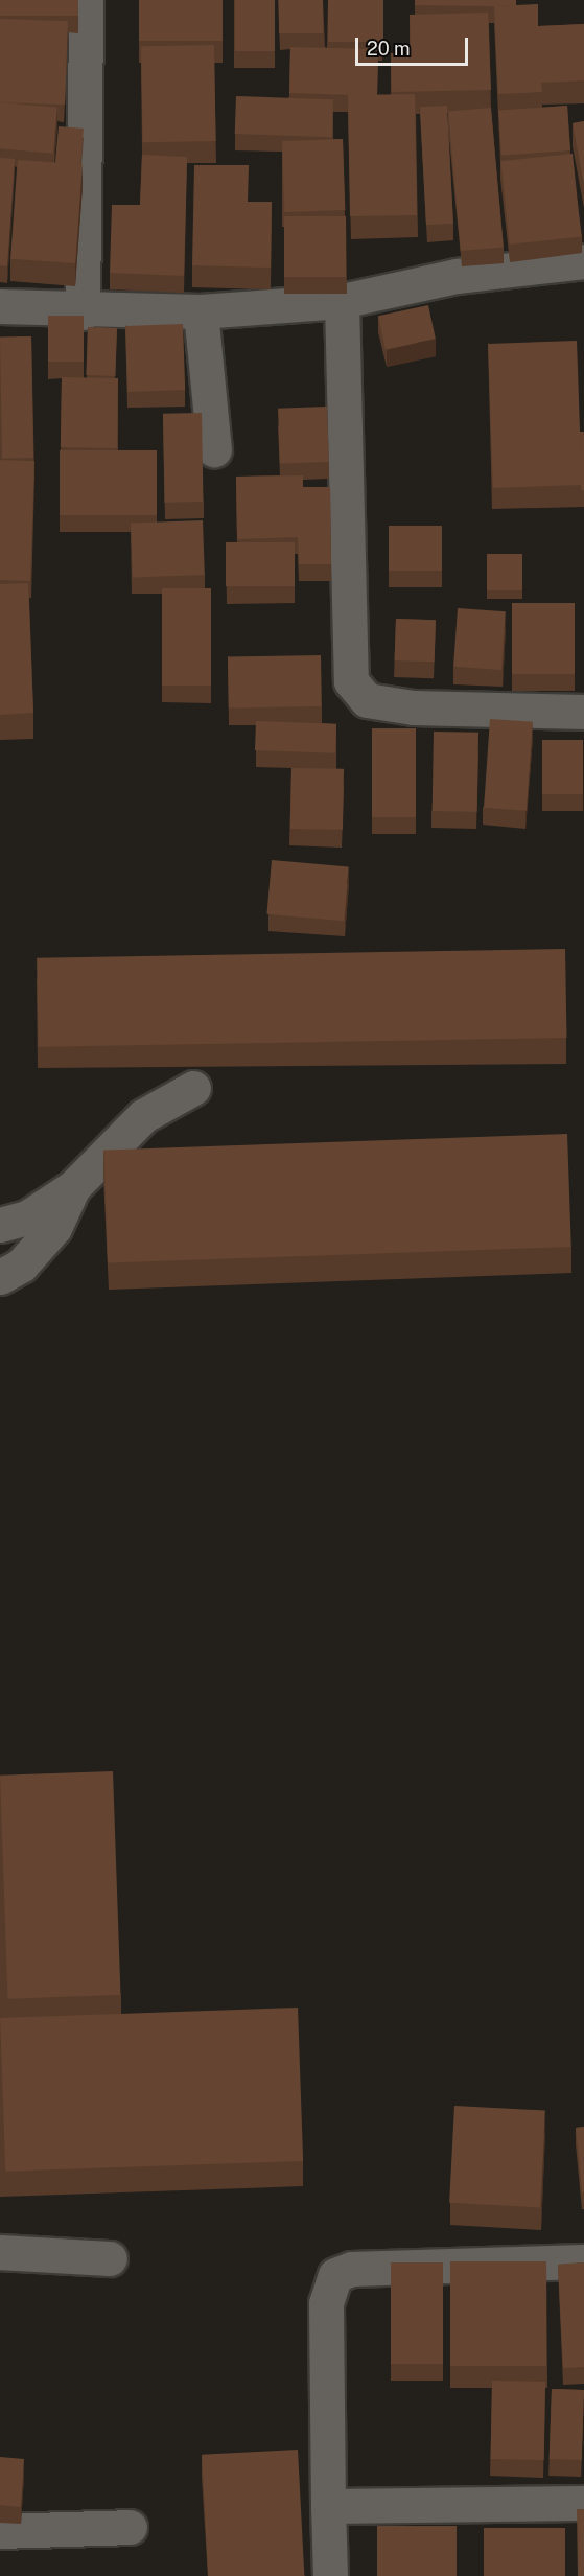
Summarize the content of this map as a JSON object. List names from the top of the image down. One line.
{"scale_bar":"20 m"}
